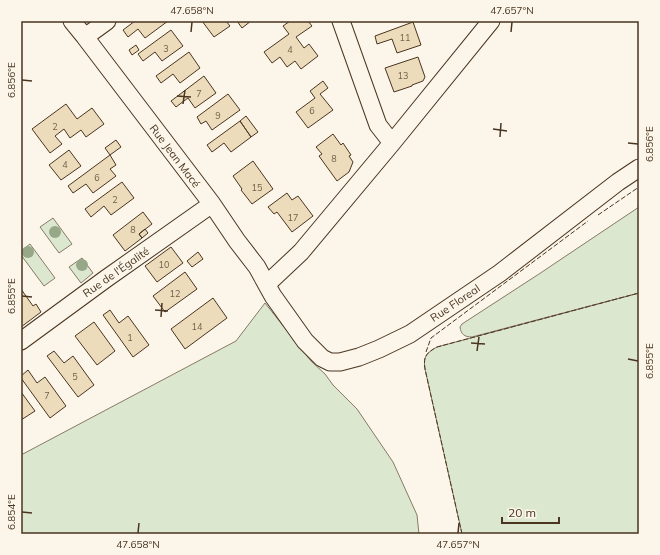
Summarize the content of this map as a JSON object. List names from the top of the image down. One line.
{"streets":{"street":["Rue Jean Macé","Rue de l'Égalité","Rue Floreal"]},"crossings":[["Rue Jean Macé","Rue de l'Égalité"],["Rue Jean Macé","Rue Floreal"]],"house_numbers":["11","3","4","13","7","6","9","2","8","4","6","15","2","17","8","10","12","14","1","5","7"],"scale_bar":"20 m","coordinates":["47.658°N","47.657°N","6.856°E","6.855°E","6.854°E"]}
